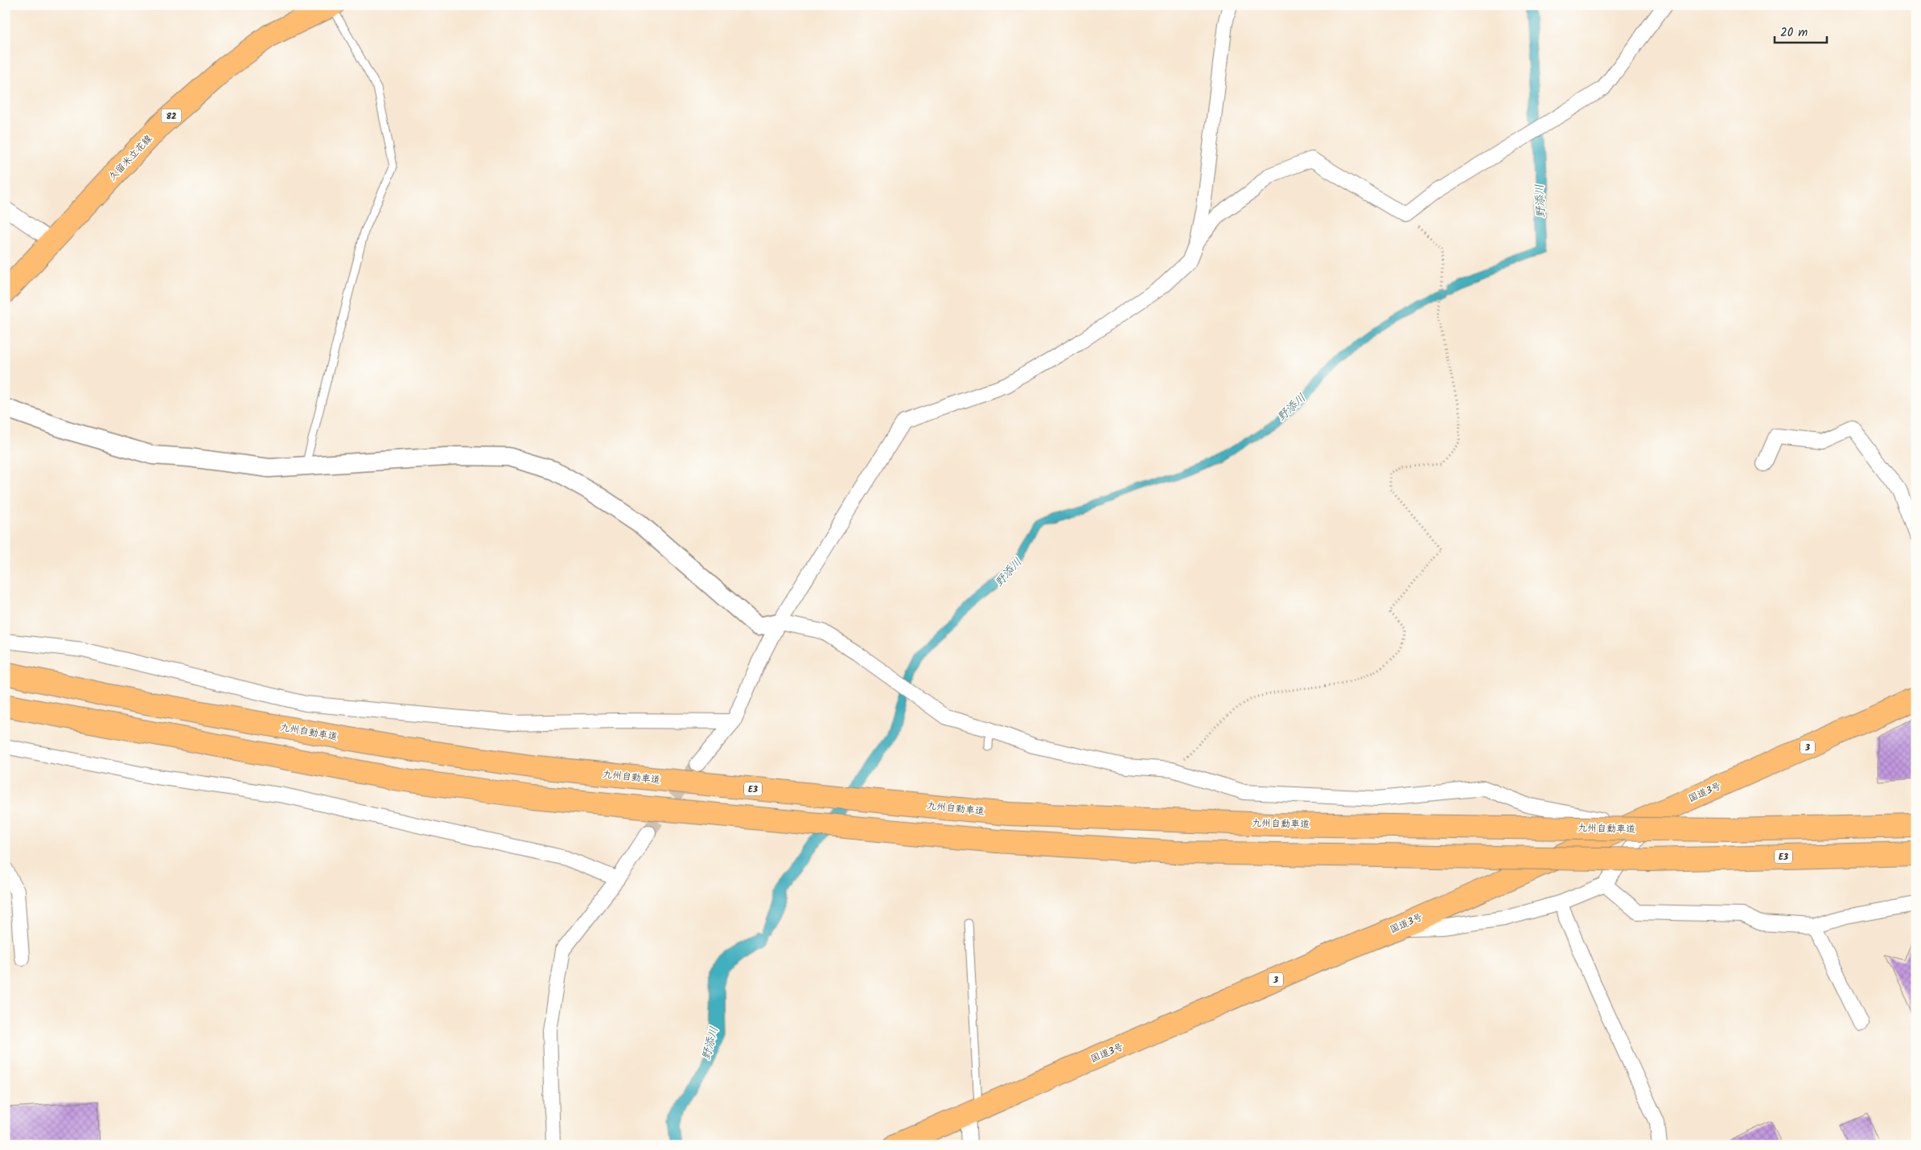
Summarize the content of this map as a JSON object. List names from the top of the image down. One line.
{"streets":{"main road":["82","久留米立花線","九州自動車道","3","E3","国道3号"]},"water":["野添川"],"scale_bar":"20 m"}
